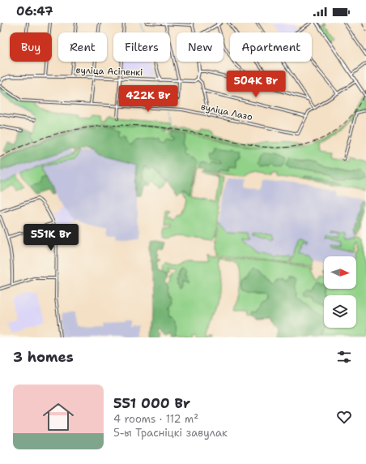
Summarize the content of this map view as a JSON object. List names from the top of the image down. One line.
{"streets":{"street":["вуліца Асіпенкі","вуліца Лазо"]},"north":"right","page":{"status":"06:47","chip":["Buy","Rent","Filters","New","Apartment"],"price":["504K Br","422K Br","551K Br"],"heading":"3 homes","list":[{"name":"551 000 Br","note":"4 rooms · 112 m² · 5-ы Трасніцкі завулак"}]}}
